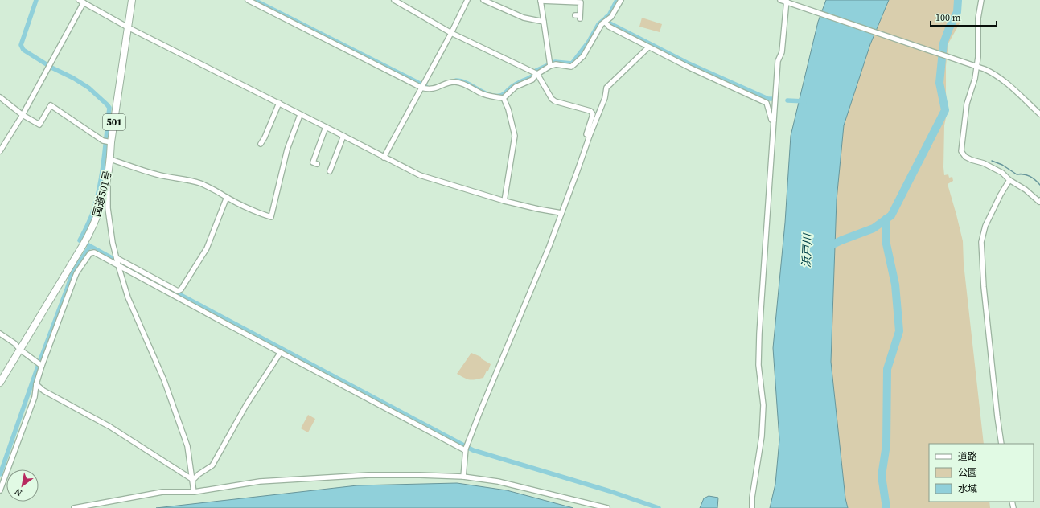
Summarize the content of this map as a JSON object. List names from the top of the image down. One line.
{"streets":{"highway":["501","国道501号"]},"water":["浜戸川"],"legend":["道路","公園","水域"],"scale_bar":"100 m","north":"bottom left"}
